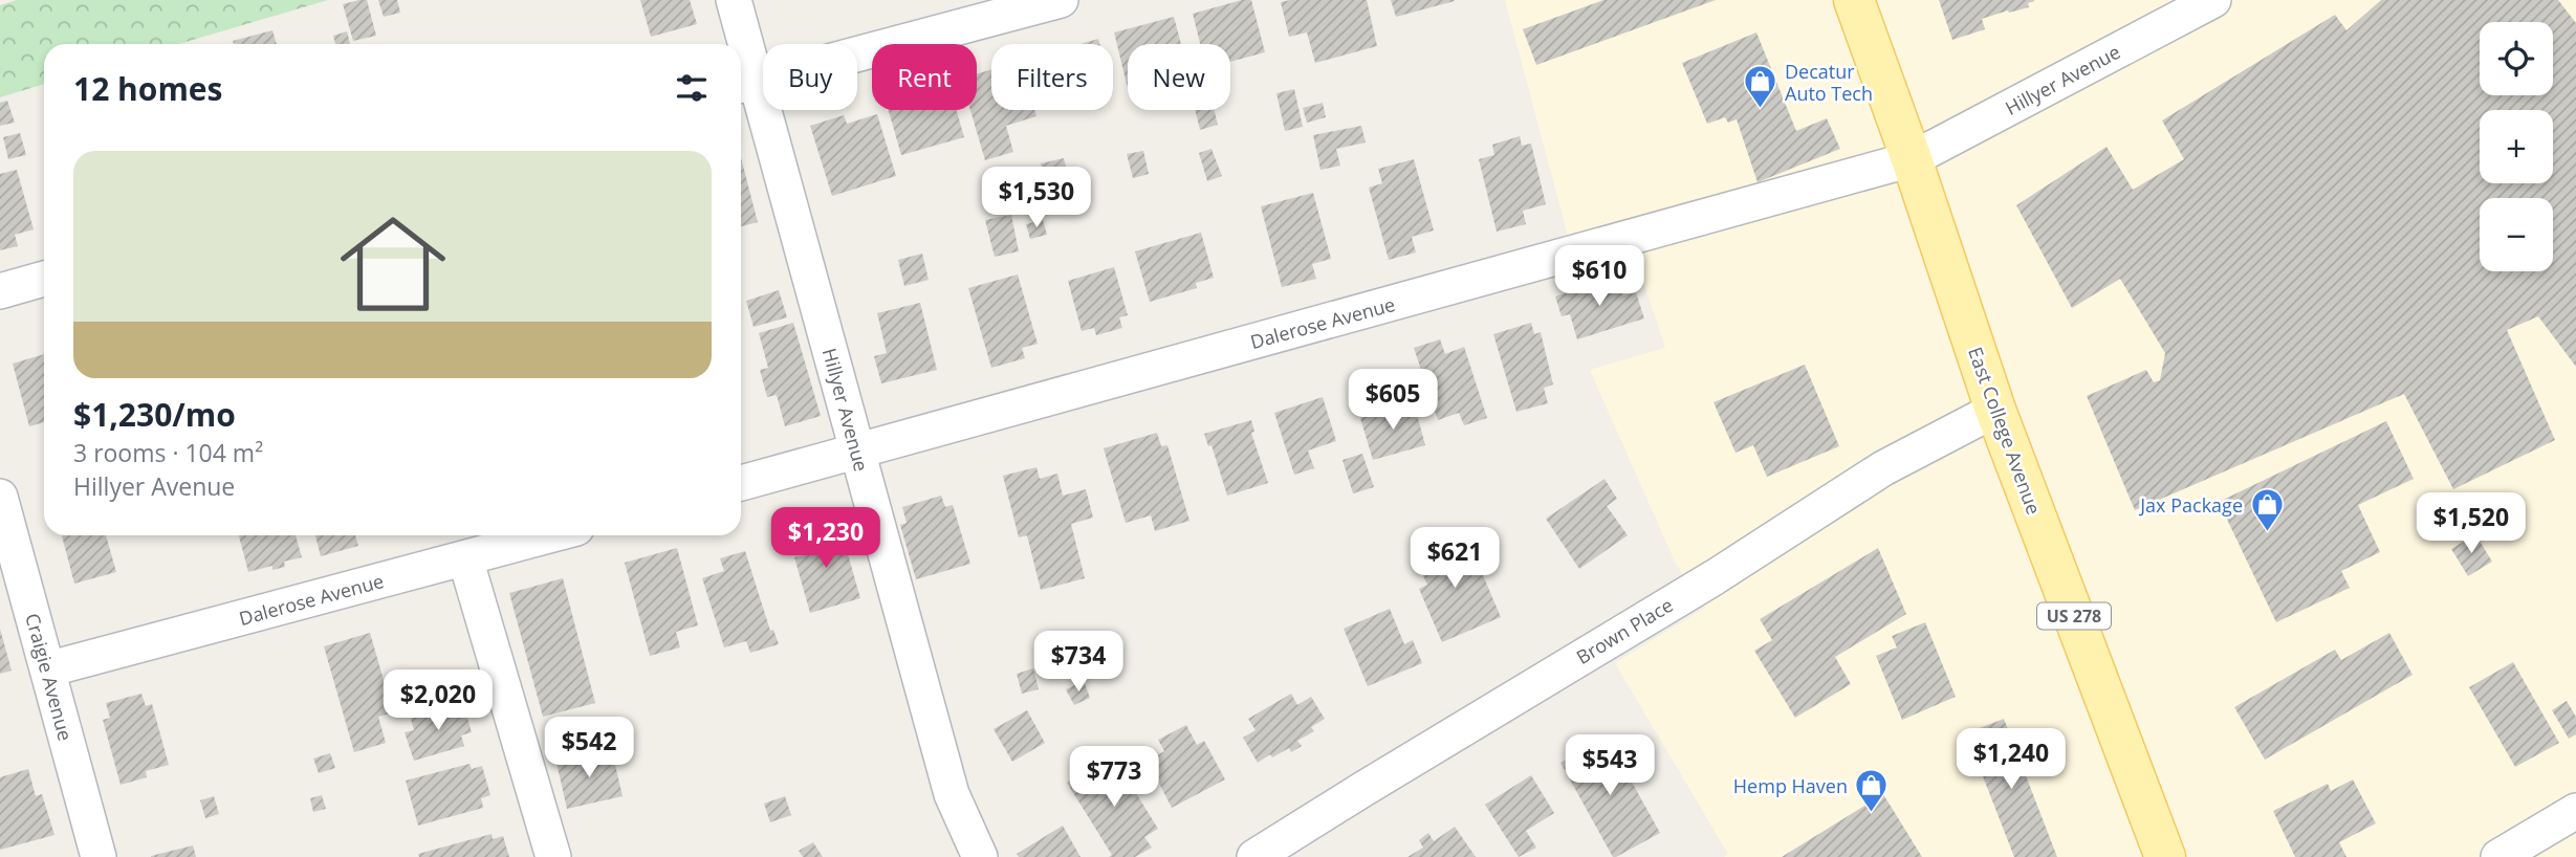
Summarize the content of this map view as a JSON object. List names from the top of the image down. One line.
{"streets":{"main road":["East College Avenue","US 278"],"street":["Hillyer Avenue","Dalerose Avenue","Brown Place","Craigie Avenue"]},"crossings":[["Hillyer Avenue","Dalerose Avenue"],["Hillyer Avenue","East College Avenue"],["Dalerose Avenue","East College Avenue"],["Dalerose Avenue","Craigie Avenue"],["East College Avenue","Brown Place"]],"places":{"shop":["Decatur Auto Tech","Jax Package","Hemp Haven"]},"page":{"map_buttons":["+","−"],"chip":["Buy","Rent","Filters","New"],"heading":"12 homes","list":[{"name":"$1,230/mo","note":"3 rooms · 104 m² · Hillyer Avenue"}],"price":["$1,530","$610","$605","$1,520","$1,230","$621","$734","$2,020","$542","$1,240","$543","$773"]}}
